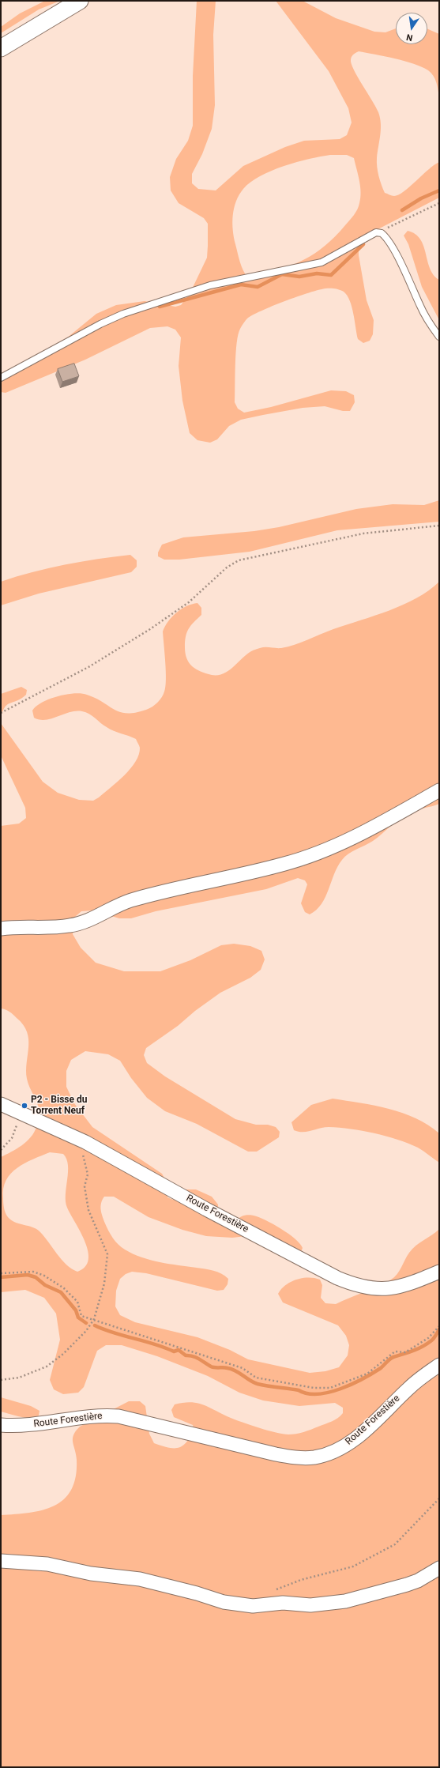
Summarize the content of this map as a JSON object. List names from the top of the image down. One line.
{"streets":{"street":["Route Forestière"]},"places":["P2 - Bisse du Torrent Neuf"],"north":"bottom"}
